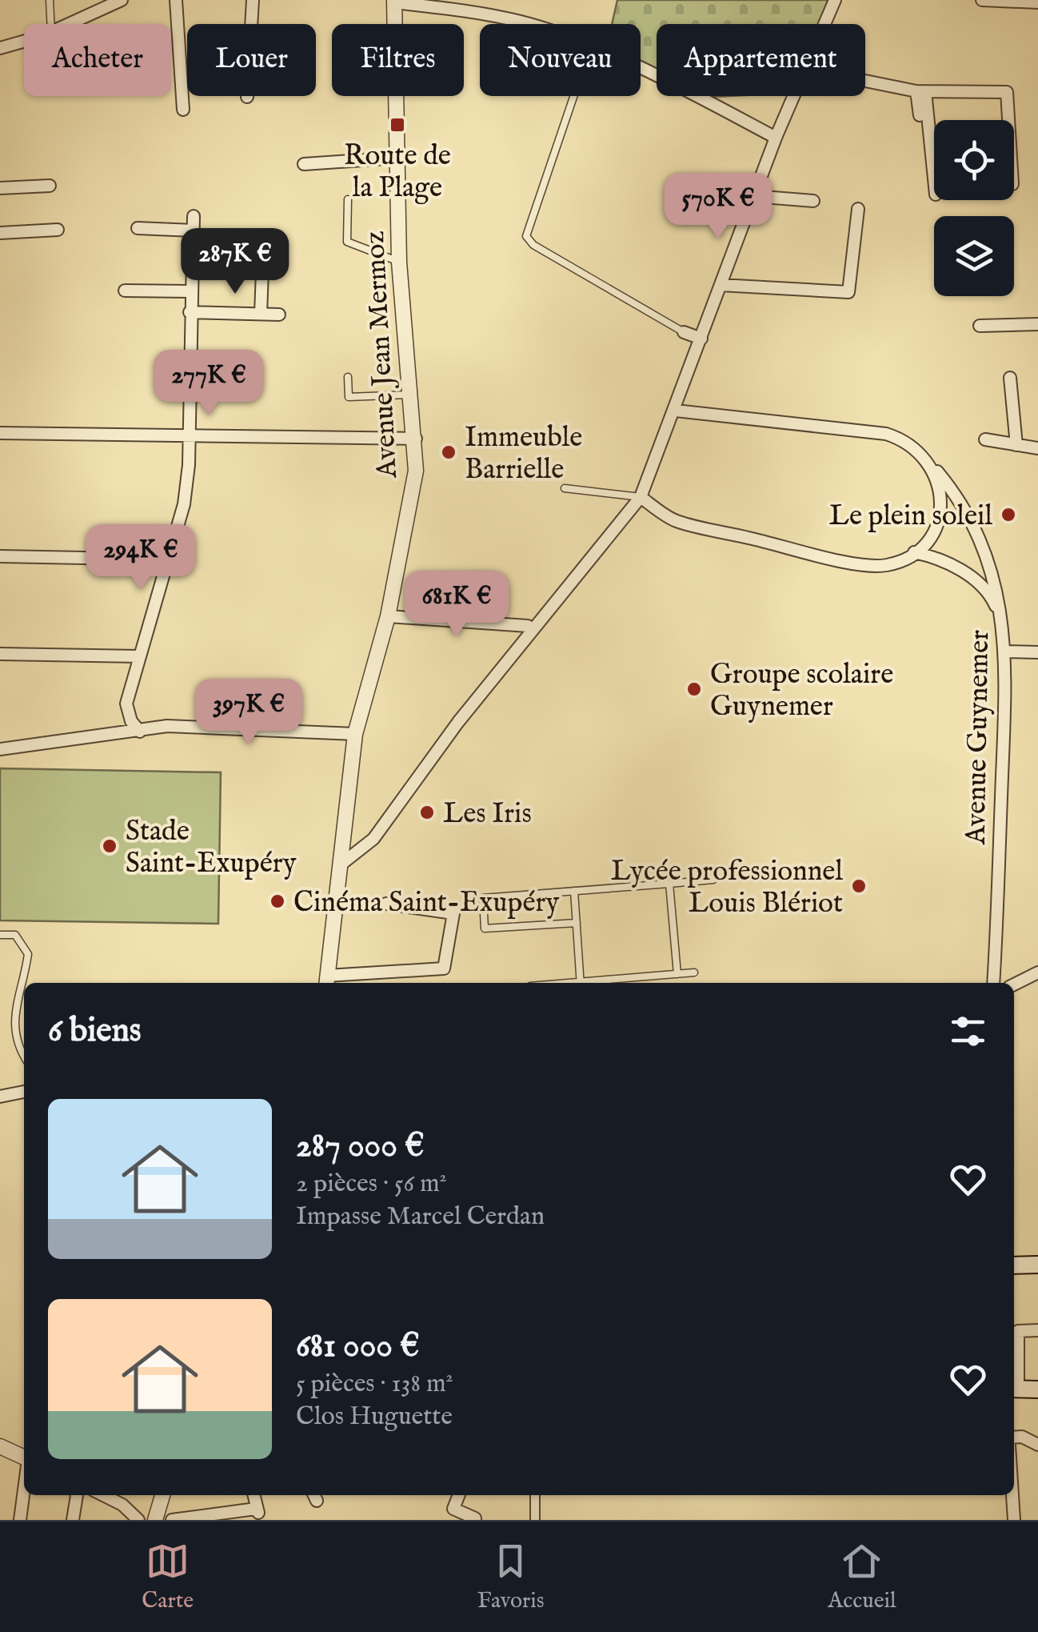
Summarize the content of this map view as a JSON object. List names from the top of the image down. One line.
{"streets":{"street":["Avenue Jean Mermoz","Avenue Guynemer"]},"places":{"transit":["Route de la Plage"],"other":["Immeuble Barrielle","Le plein soleil","Groupe scolaire Guynemer","Les Iris","Stade Saint-Exupéry","Lycée professionnel Louis Blériot","Cinéma Saint-Exupéry"]},"page":{"chip":["Acheter","Louer","Filtres","Nouveau","Appartement"],"price":["570K €","287K €","277K €","294K €","681K €","397K €"],"heading":"6 biens","list":[{"name":"287 000 €","note":"2 pièces · 56 m² · Impasse Marcel Cerdan"},{"name":"681 000 €","note":"5 pièces · 138 m² · Clos Huguette"}],"tabs":["Carte","Favoris","Accueil"]}}
